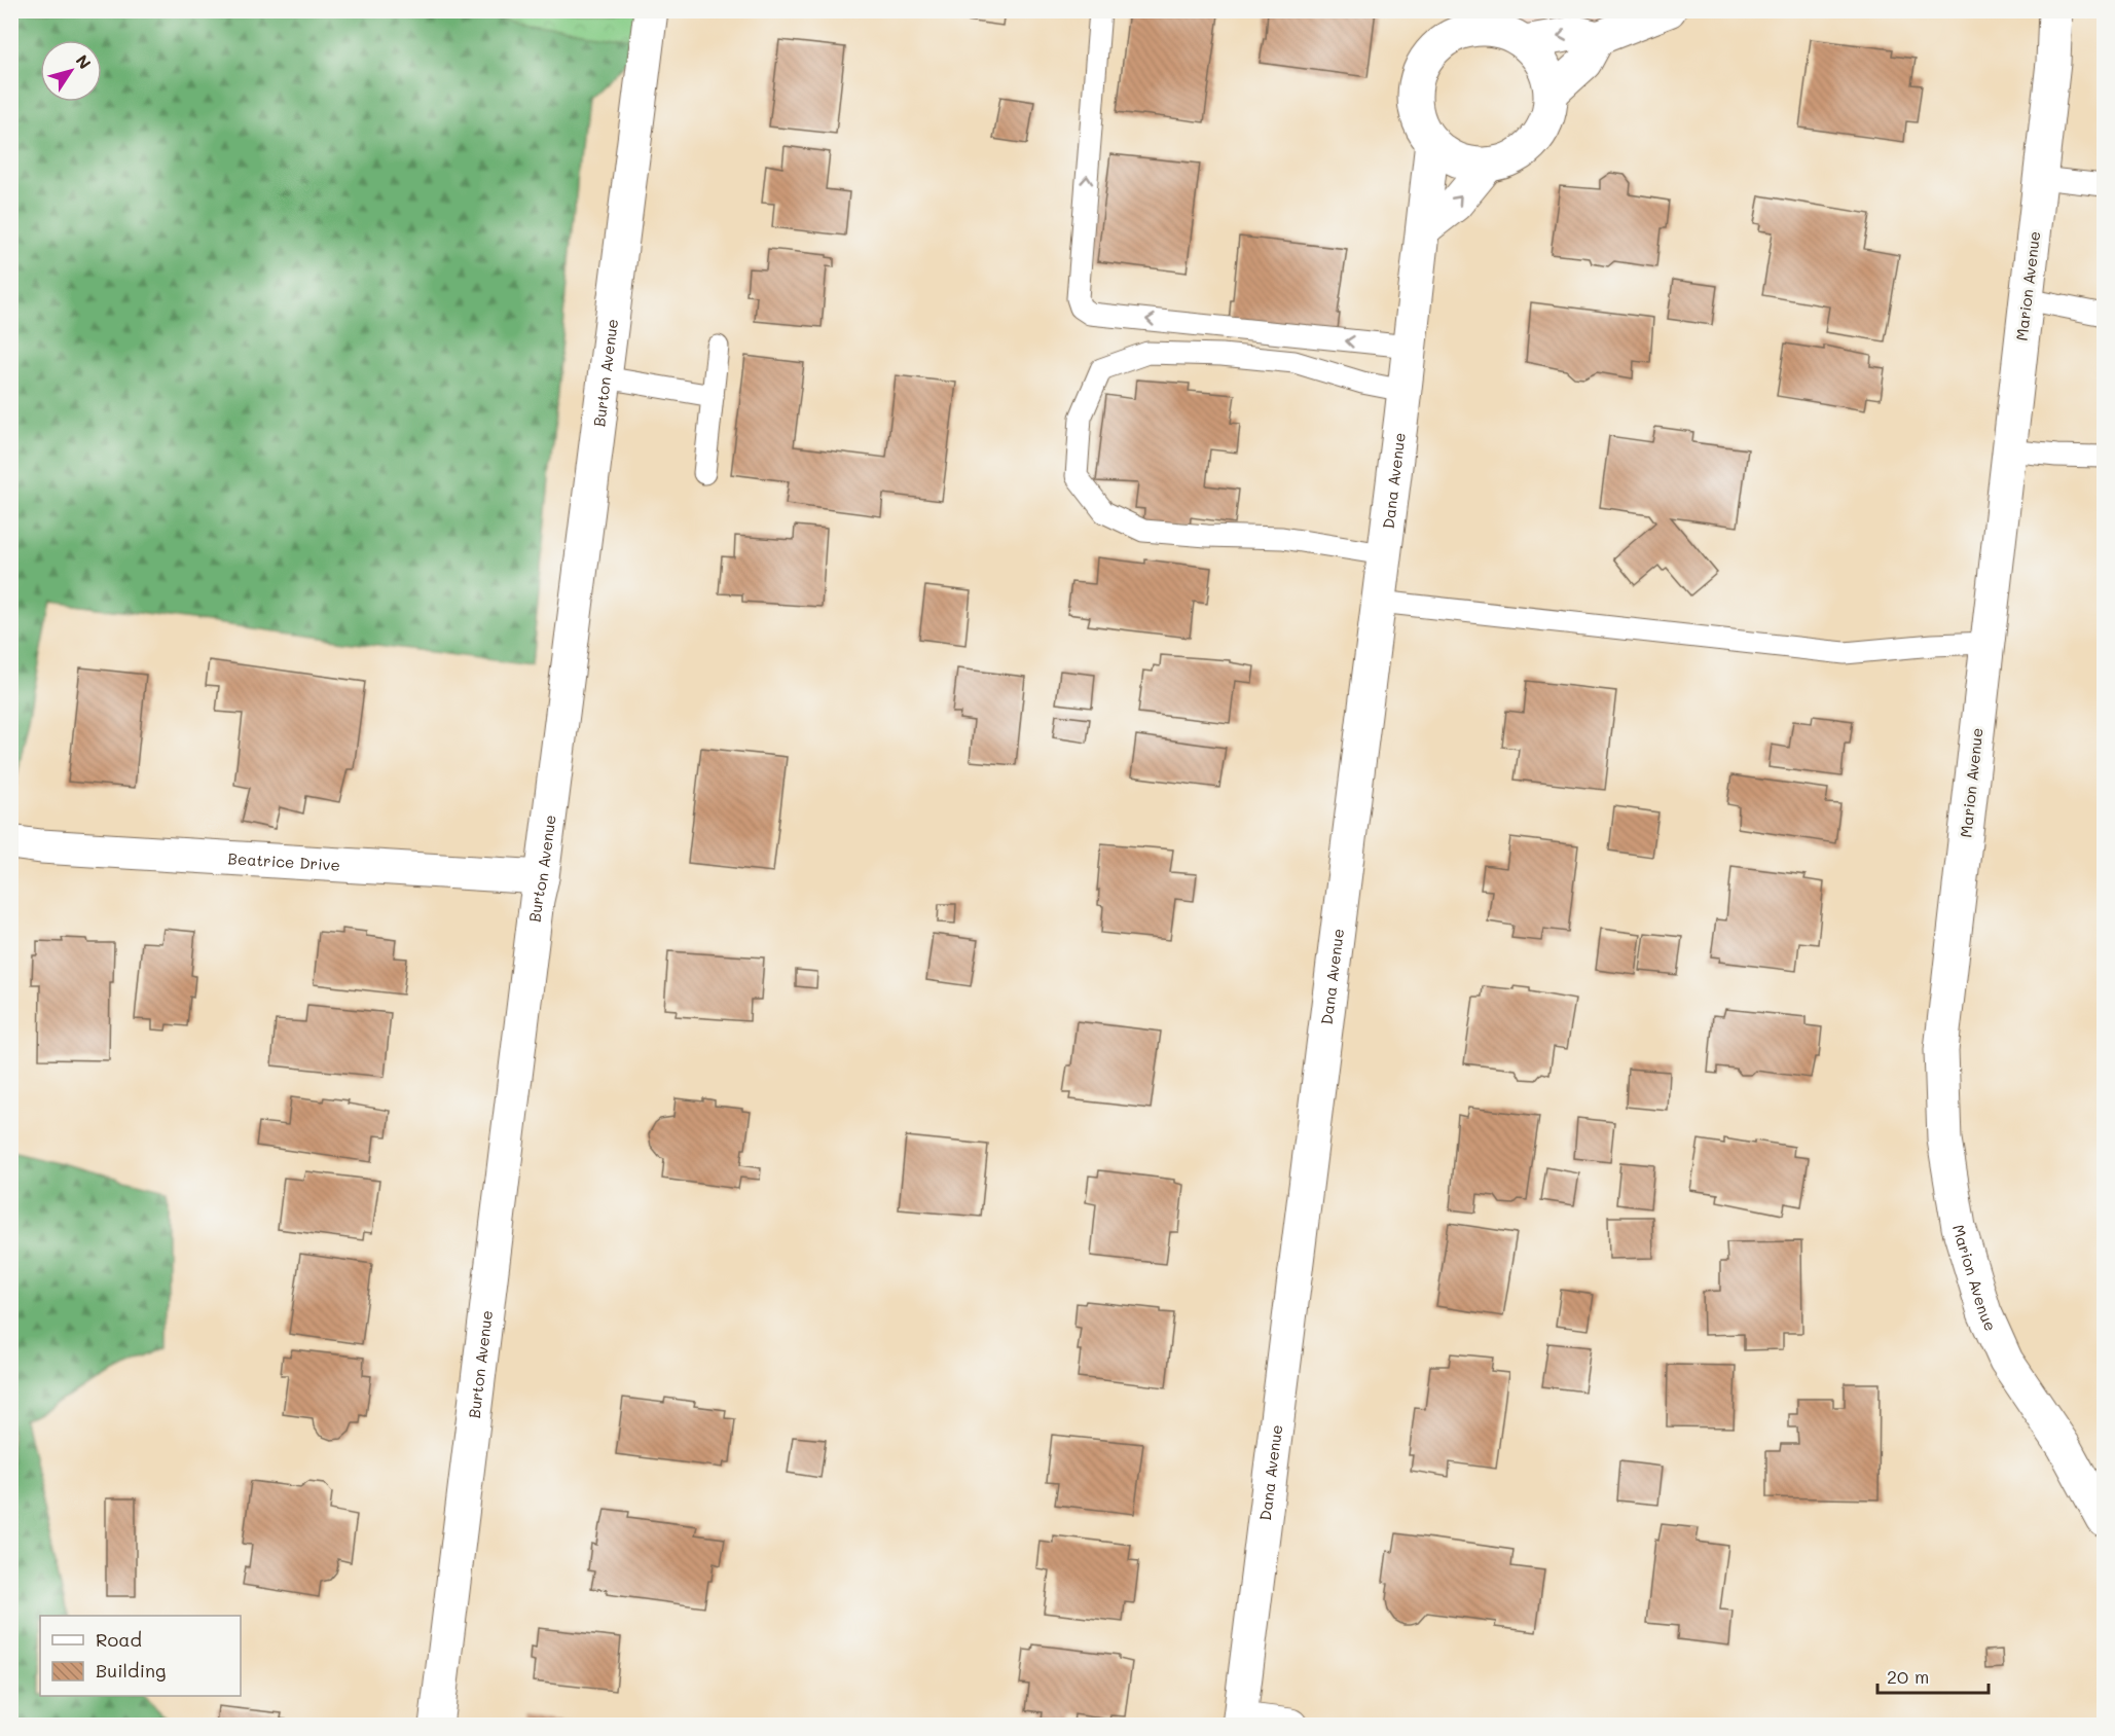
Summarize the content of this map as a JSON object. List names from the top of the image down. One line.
{"streets":{"street":["Marion Avenue","Burton Avenue","Dana Avenue","Beatrice Drive"]},"crossings":[["Burton Avenue","Beatrice Drive"]],"legend":["Road","Building"],"scale_bar":"20 m","north":"top right"}
